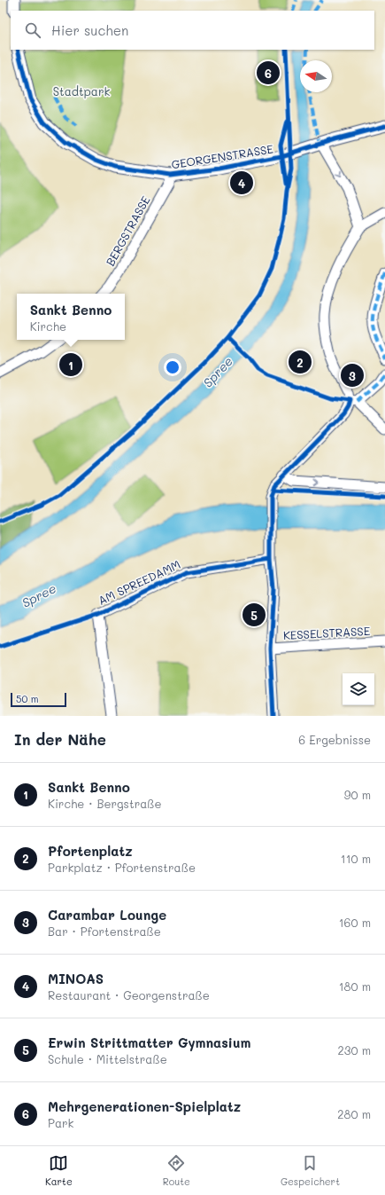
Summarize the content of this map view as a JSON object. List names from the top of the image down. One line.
{"streets":{"main road":["GEORGENSTRASSE"],"street":["BERGSTRASSE","AM SPREEDAMM","KESSELSTRASSE"]},"crossings":[["GEORGENSTRASSE","BERGSTRASSE"]],"water":["Spree"],"parks":["Stadtpark"],"scale_bar":"50 m","north":"left","page":{"search":"Hier suchen","pins":["6","4","2","1","3","5"],"popup":["Sankt Benno","Kirche"],"scale":"50 m","heading":["In der Nähe","6 Ergebnisse"],"list":[{"mark":"1","name":"Sankt Benno","note":"Kirche · Bergstraße","value":"90 m"},{"mark":"2","name":"Pfortenplatz","note":"Parkplatz · Pfortenstraße","value":"110 m"},{"mark":"3","name":"Carambar Lounge","note":"Bar · Pfortenstraße","value":"160 m"},{"mark":"4","name":"MINOAS","note":"Restaurant · Georgenstraße","value":"180 m"},{"mark":"5","name":"Erwin Strittmatter Gymnasium","note":"Schule · Mittelstraße","value":"230 m"},{"mark":"6","name":"Mehrgenerationen-Spielplatz","note":"Park","value":"280 m"}],"nav":["Karte","Route","Gespeichert"]}}
